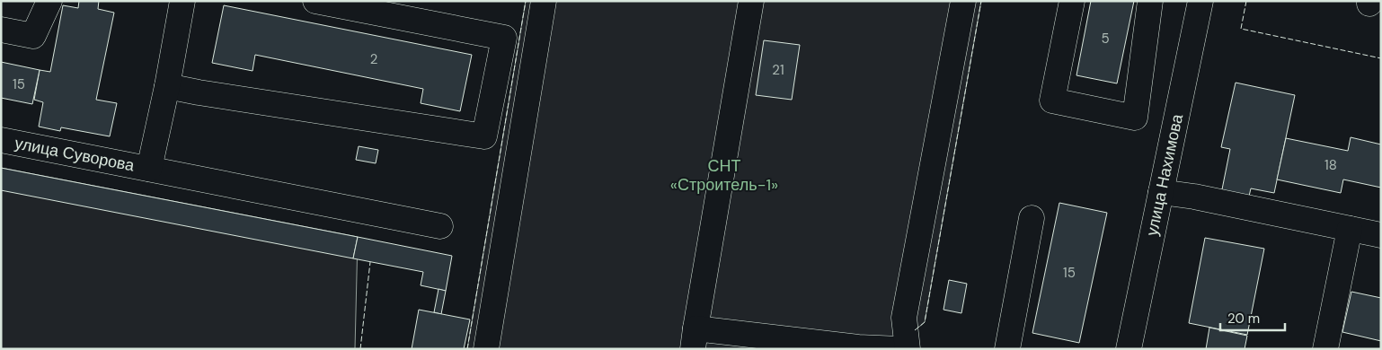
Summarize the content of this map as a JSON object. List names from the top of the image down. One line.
{"streets":{"street":["улица Суворова","улица Нахимова"]},"parks":["СНТ «Строитель-1»"],"house_numbers":["5","2","21","15","18","15"],"scale_bar":"20 m"}
